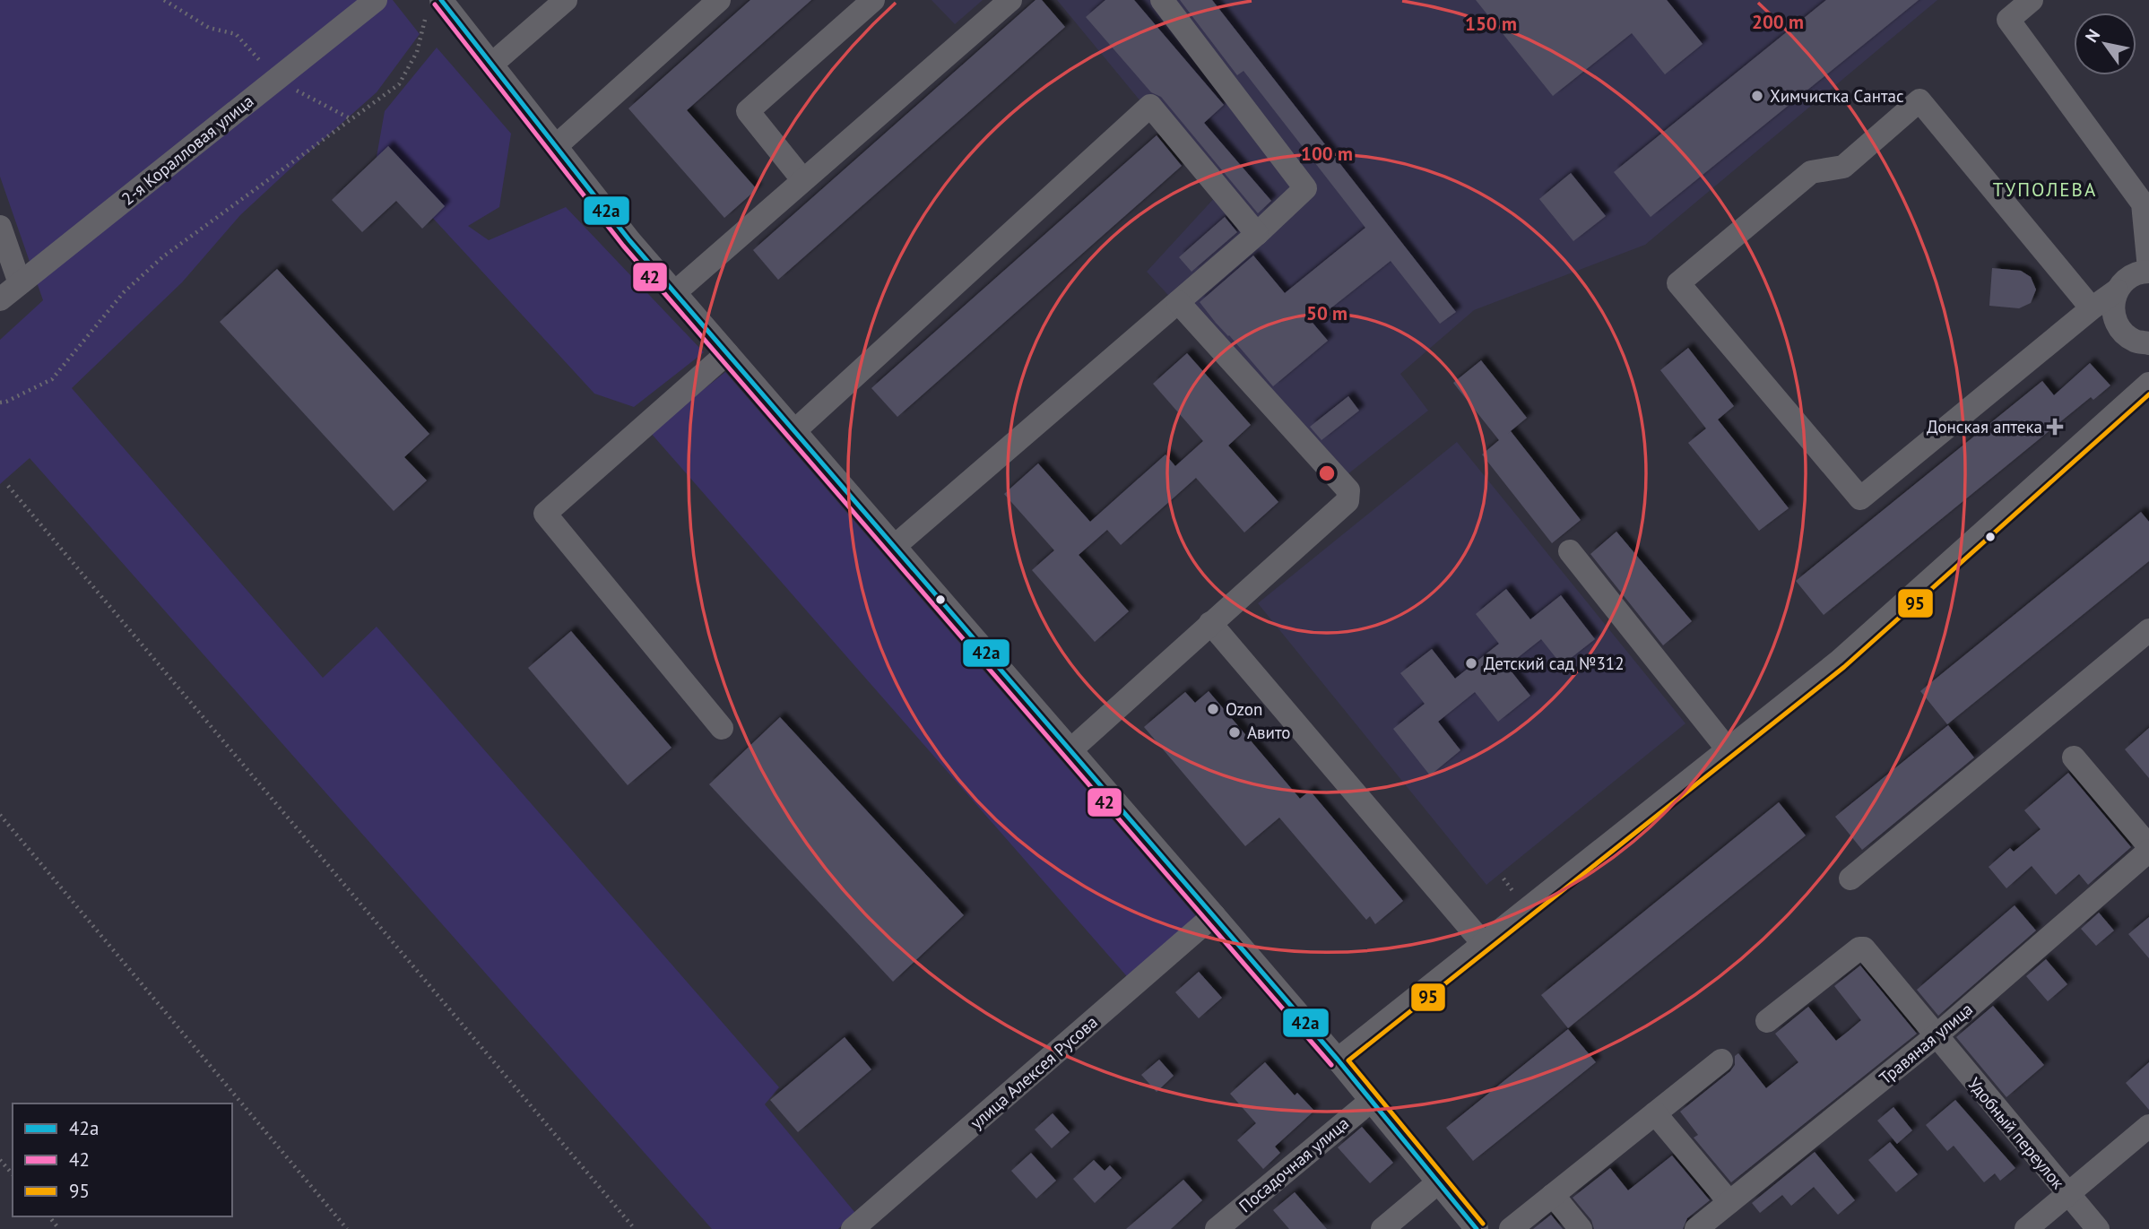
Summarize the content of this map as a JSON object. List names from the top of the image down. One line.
{"streets":{"street":["2-я Коралловая улица","Травяная улица","улица Алексея Русова","Удобный переулок","Посадочная улица"]},"crossings":[["Травяная улица","Удобный переулок"]],"districts":["ТУПОЛЕВА"],"places":{"other":["Химчистка Сантас","Детский сад №312","Ozon","Авито"],"health":["Донская аптека"]},"lines":["transit line 42a","transit line 42","transit line 95"],"legend":["42a","42","95"],"north":"top left","rings":["200 m","150 m","100 m","50 m"]}
